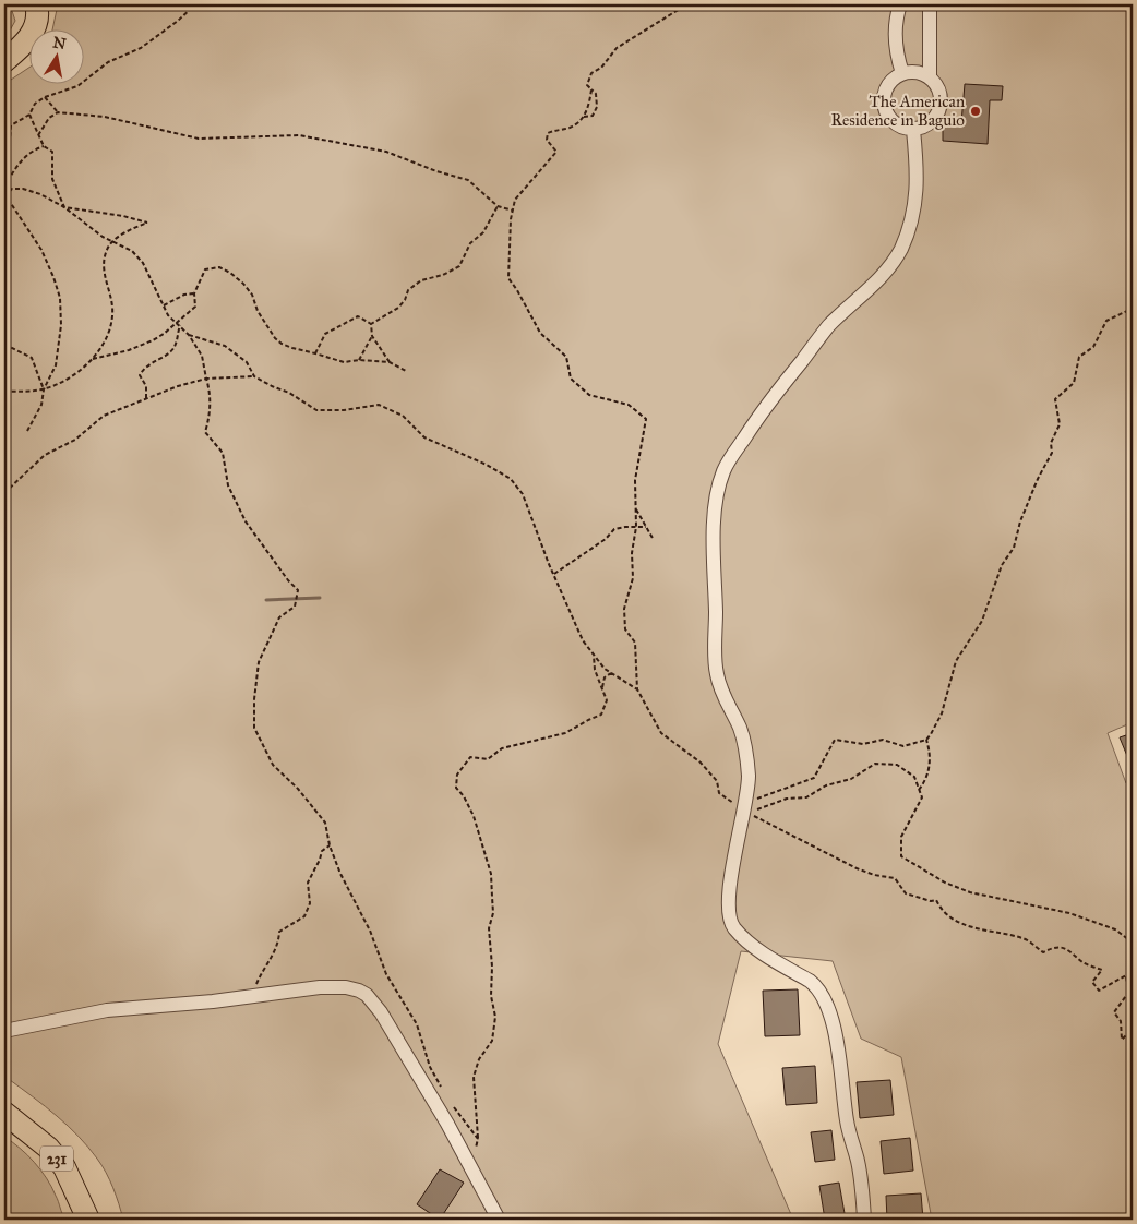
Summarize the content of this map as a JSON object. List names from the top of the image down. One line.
{"streets":{"main road":["231"]},"places":["The American Residence in Baguio"],"north":"top"}
